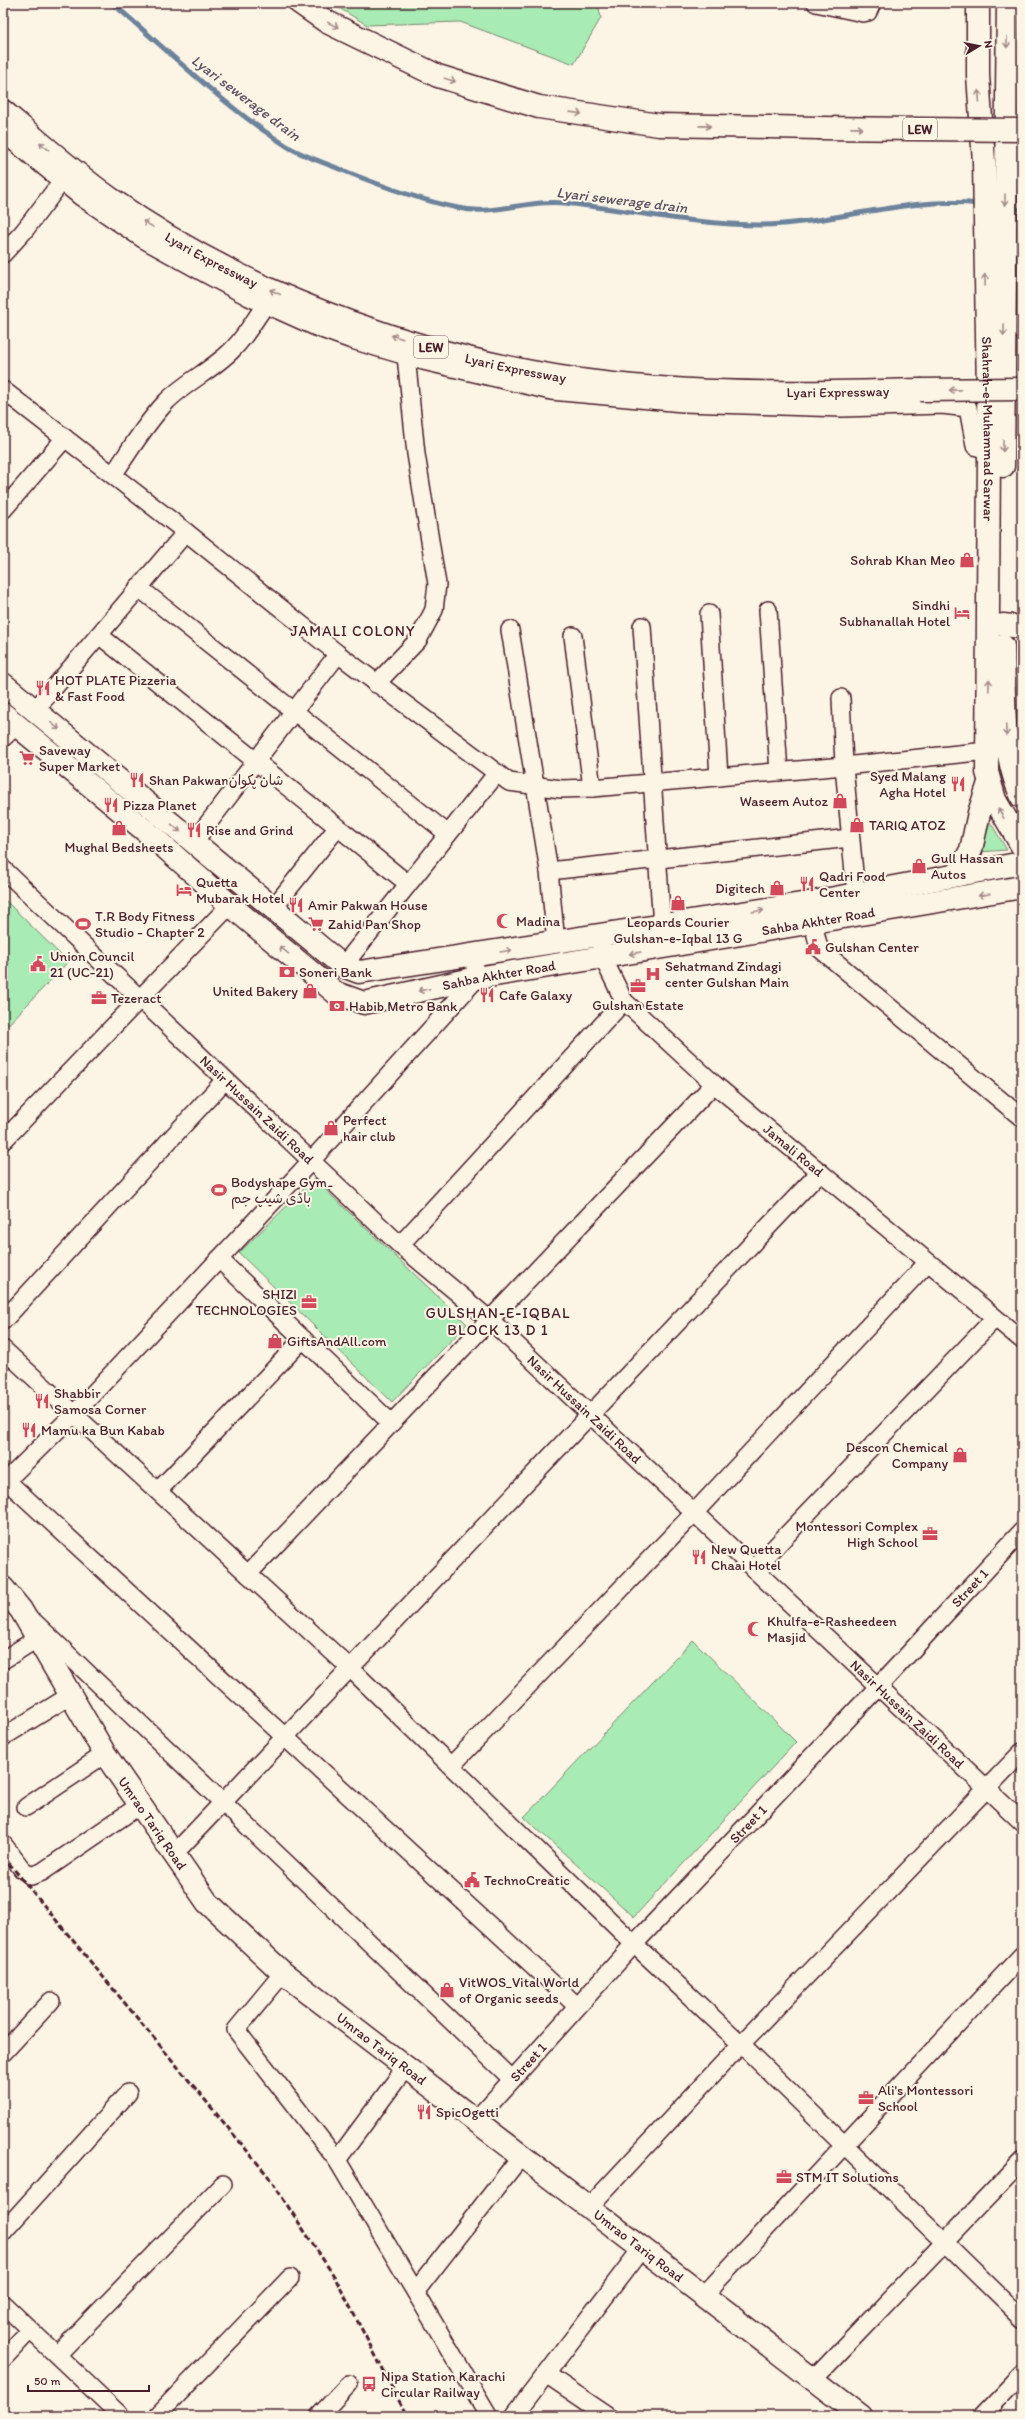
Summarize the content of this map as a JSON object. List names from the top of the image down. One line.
{"streets":{"main road":["LEW","Lyari Expressway","Shahrah-e-Muhammad Sarwar","Sahba Akhter Road","Umrao Tariq Road"],"street":["Nasir Hussain Zaidi Road","Jamali Road","Street 1"]},"crossings":[["Sahba Akhter Road","Jamali Road"],["Nasir Hussain Zaidi Road","Street 1"],["Street 1","Umrao Tariq Road"]],"one_way":["Lyari Expressway"],"districts":["JAMALI COLONY","GULSHAN-E-IQBAL BLOCK 13 D 1"],"water":["Lyari sewerage drain"],"places":{"shop":["Sohrab Khan Meo","Waseem Autoz","TARIQ ATOZ","Mughal Bedsheets","Gull Hassan Autos","Digitech","Leopards Courier Gulshan-e-Iqbal 13 G","United Bakery","Perfect hair club","GiftsAndAll.com","Descon Chemical Company","VitWOS_Vital World of Organic seeds"],"hotel":["Sindhi Subhanallah Hotel","Quetta Mubarak Hotel"],"restaurant":["HOT PLATE Pizzeria & Fast Food","Shan Pakwanشان پکوان","Syed Malang Agha Hotel","Pizza Planet","Rise and Grind","Qadri Food Center","Amir Pakwan House","Cafe Galaxy","Shabbir Samosa Corner","Mamu ka Bun Kabab","New Quetta Chaai Hotel","SpicOgetti"],"supermarket":["Saveway Super Market","Zahid Pan Shop"],"mosque":["Madina","Khulfa-e-Rasheedeen Masjid"],"sports":["T.R Body Fitness Studio - Chapter 2","Bodyshape Gym۔ باڈی شیپ جم"],"public building":["Gulshan Center","Union Council 21 (UC-21)","TechnoCreatic"],"bank":["Soneri Bank","Habib Metro Bank"],"hospital":["Sehatmand Zindagi center Gulshan Main"],"office":["Gulshan Estate","Tezeract","SHIZI TECHNOLOGIES","Montessori Complex High School","Ali's Montessori School","STM IT Solutions"],"bus stop":["Nipa Station Karachi Circular Railway"]},"scale_bar":"50 m","north":"right"}
